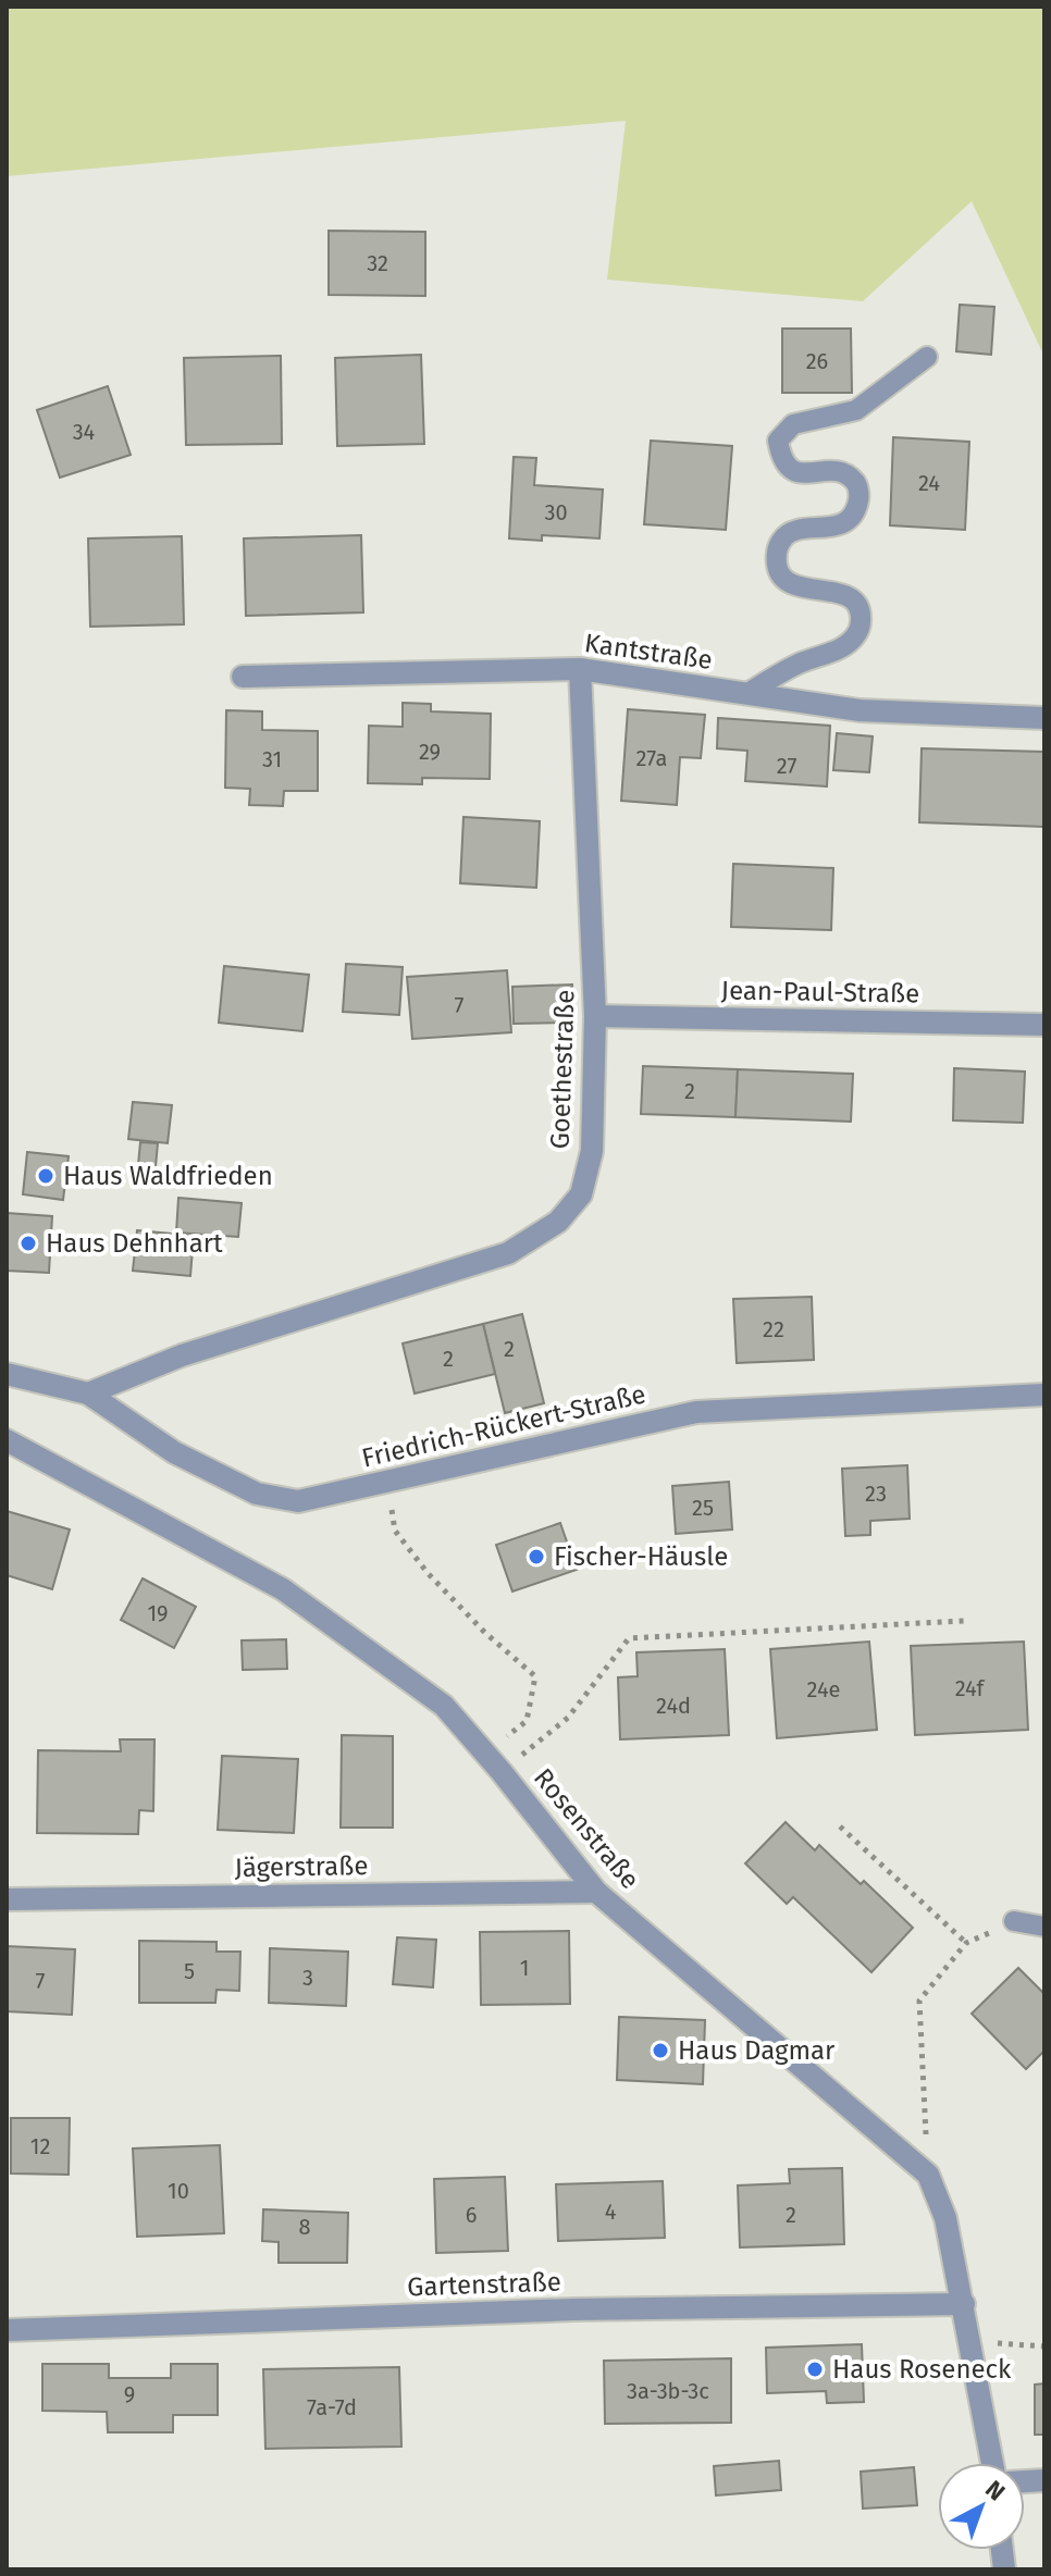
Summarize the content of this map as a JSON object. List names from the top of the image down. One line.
{"streets":{"street":["Kantstraße","Jean-Paul-Straße","Goethestraße","Friedrich-Rückert-Straße","Rosenstraße","Jägerstraße","Gartenstraße"]},"crossings":[["Kantstraße","Goethestraße"],["Jean-Paul-Straße","Goethestraße"],["Goethestraße","Friedrich-Rückert-Straße"],["Rosenstraße","Jägerstraße"],["Rosenstraße","Gartenstraße"]],"places":["Haus Waldfrieden","Haus Dehnhart","Fischer-Häusle","Haus Dagmar","Haus Roseneck"],"house_numbers":["32","26","34","24","30","29","27a","31","27","7","2","22","2","2","23","25","19","24f","24e","24d","1","5","3","7","12","10","4","6","2","8","3a-3b-3c","9","7a-7d"],"north":"top right"}
